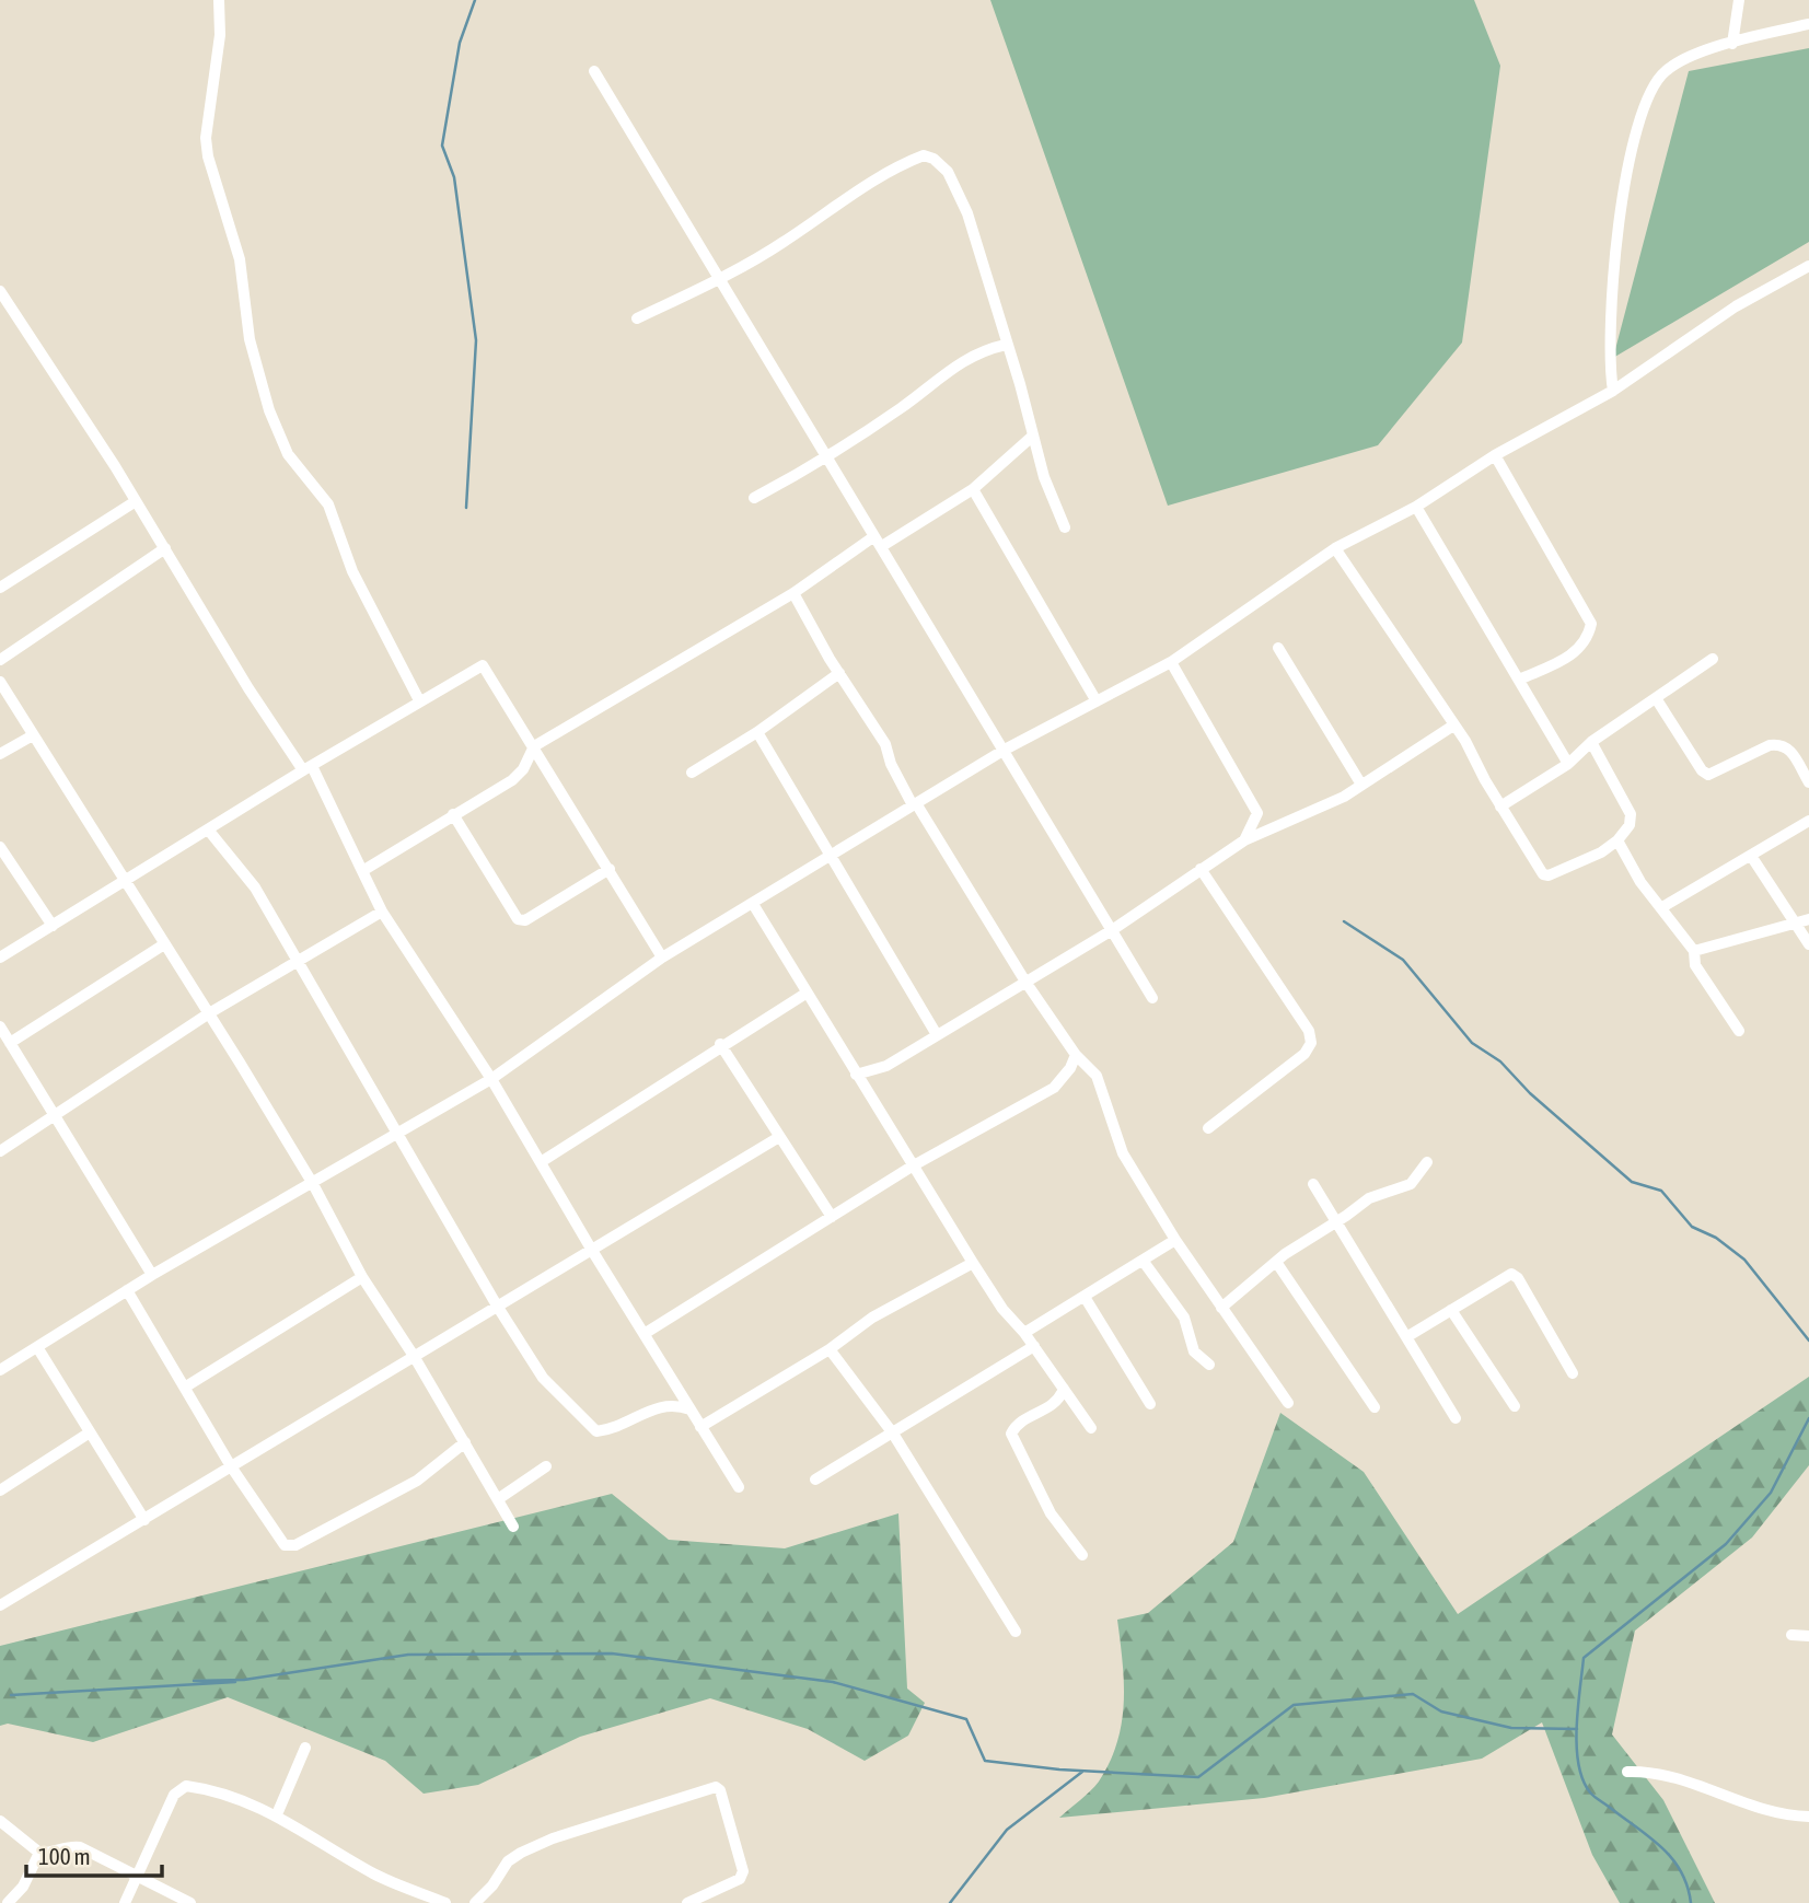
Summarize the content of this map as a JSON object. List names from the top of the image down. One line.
{"scale_bar":"100 m"}
